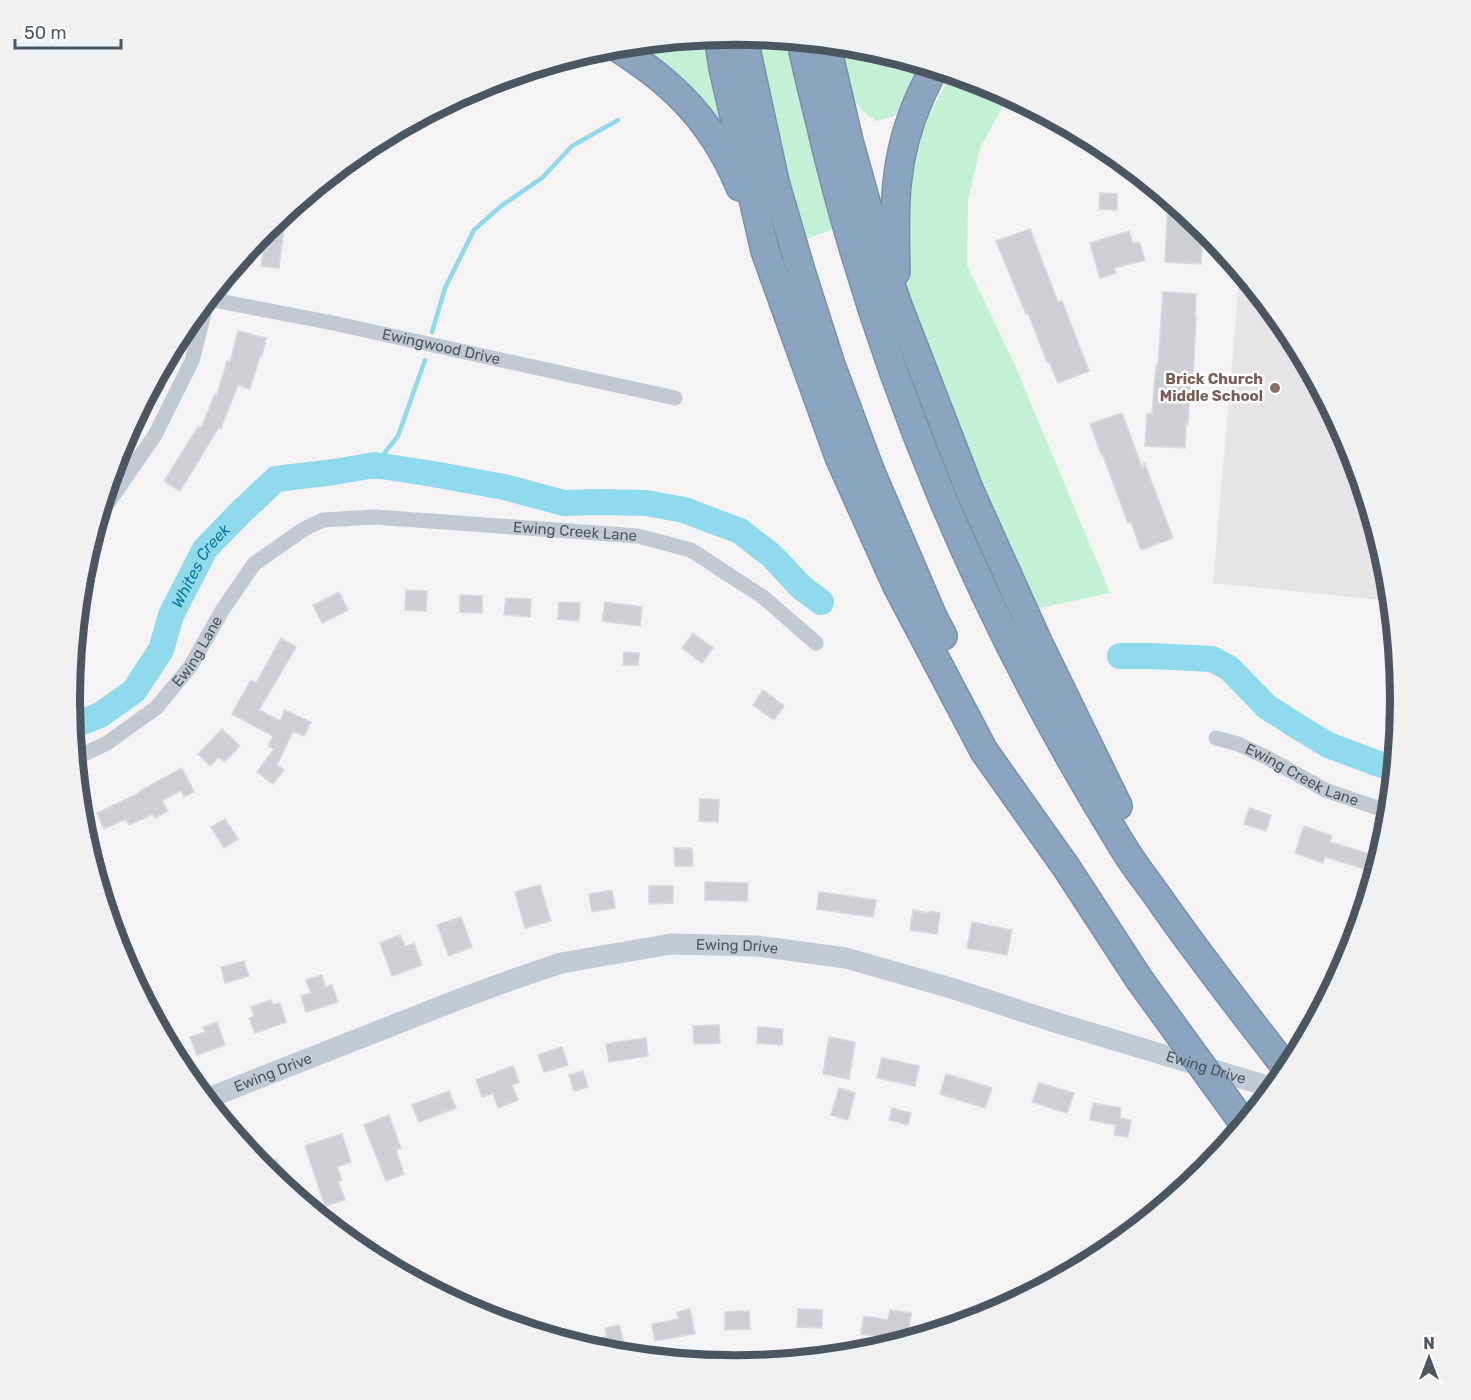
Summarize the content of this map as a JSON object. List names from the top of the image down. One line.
{"streets":{"street":["Ewingwood Drive","Ewing Creek Lane","Ewing Lane","Ewing Drive"]},"crossings":[["Ewing Creek Lane","Ewing Lane"]],"water":["Whites Creek"],"places":["Brick Church Middle School"],"scale_bar":"50 m","north":"top"}
